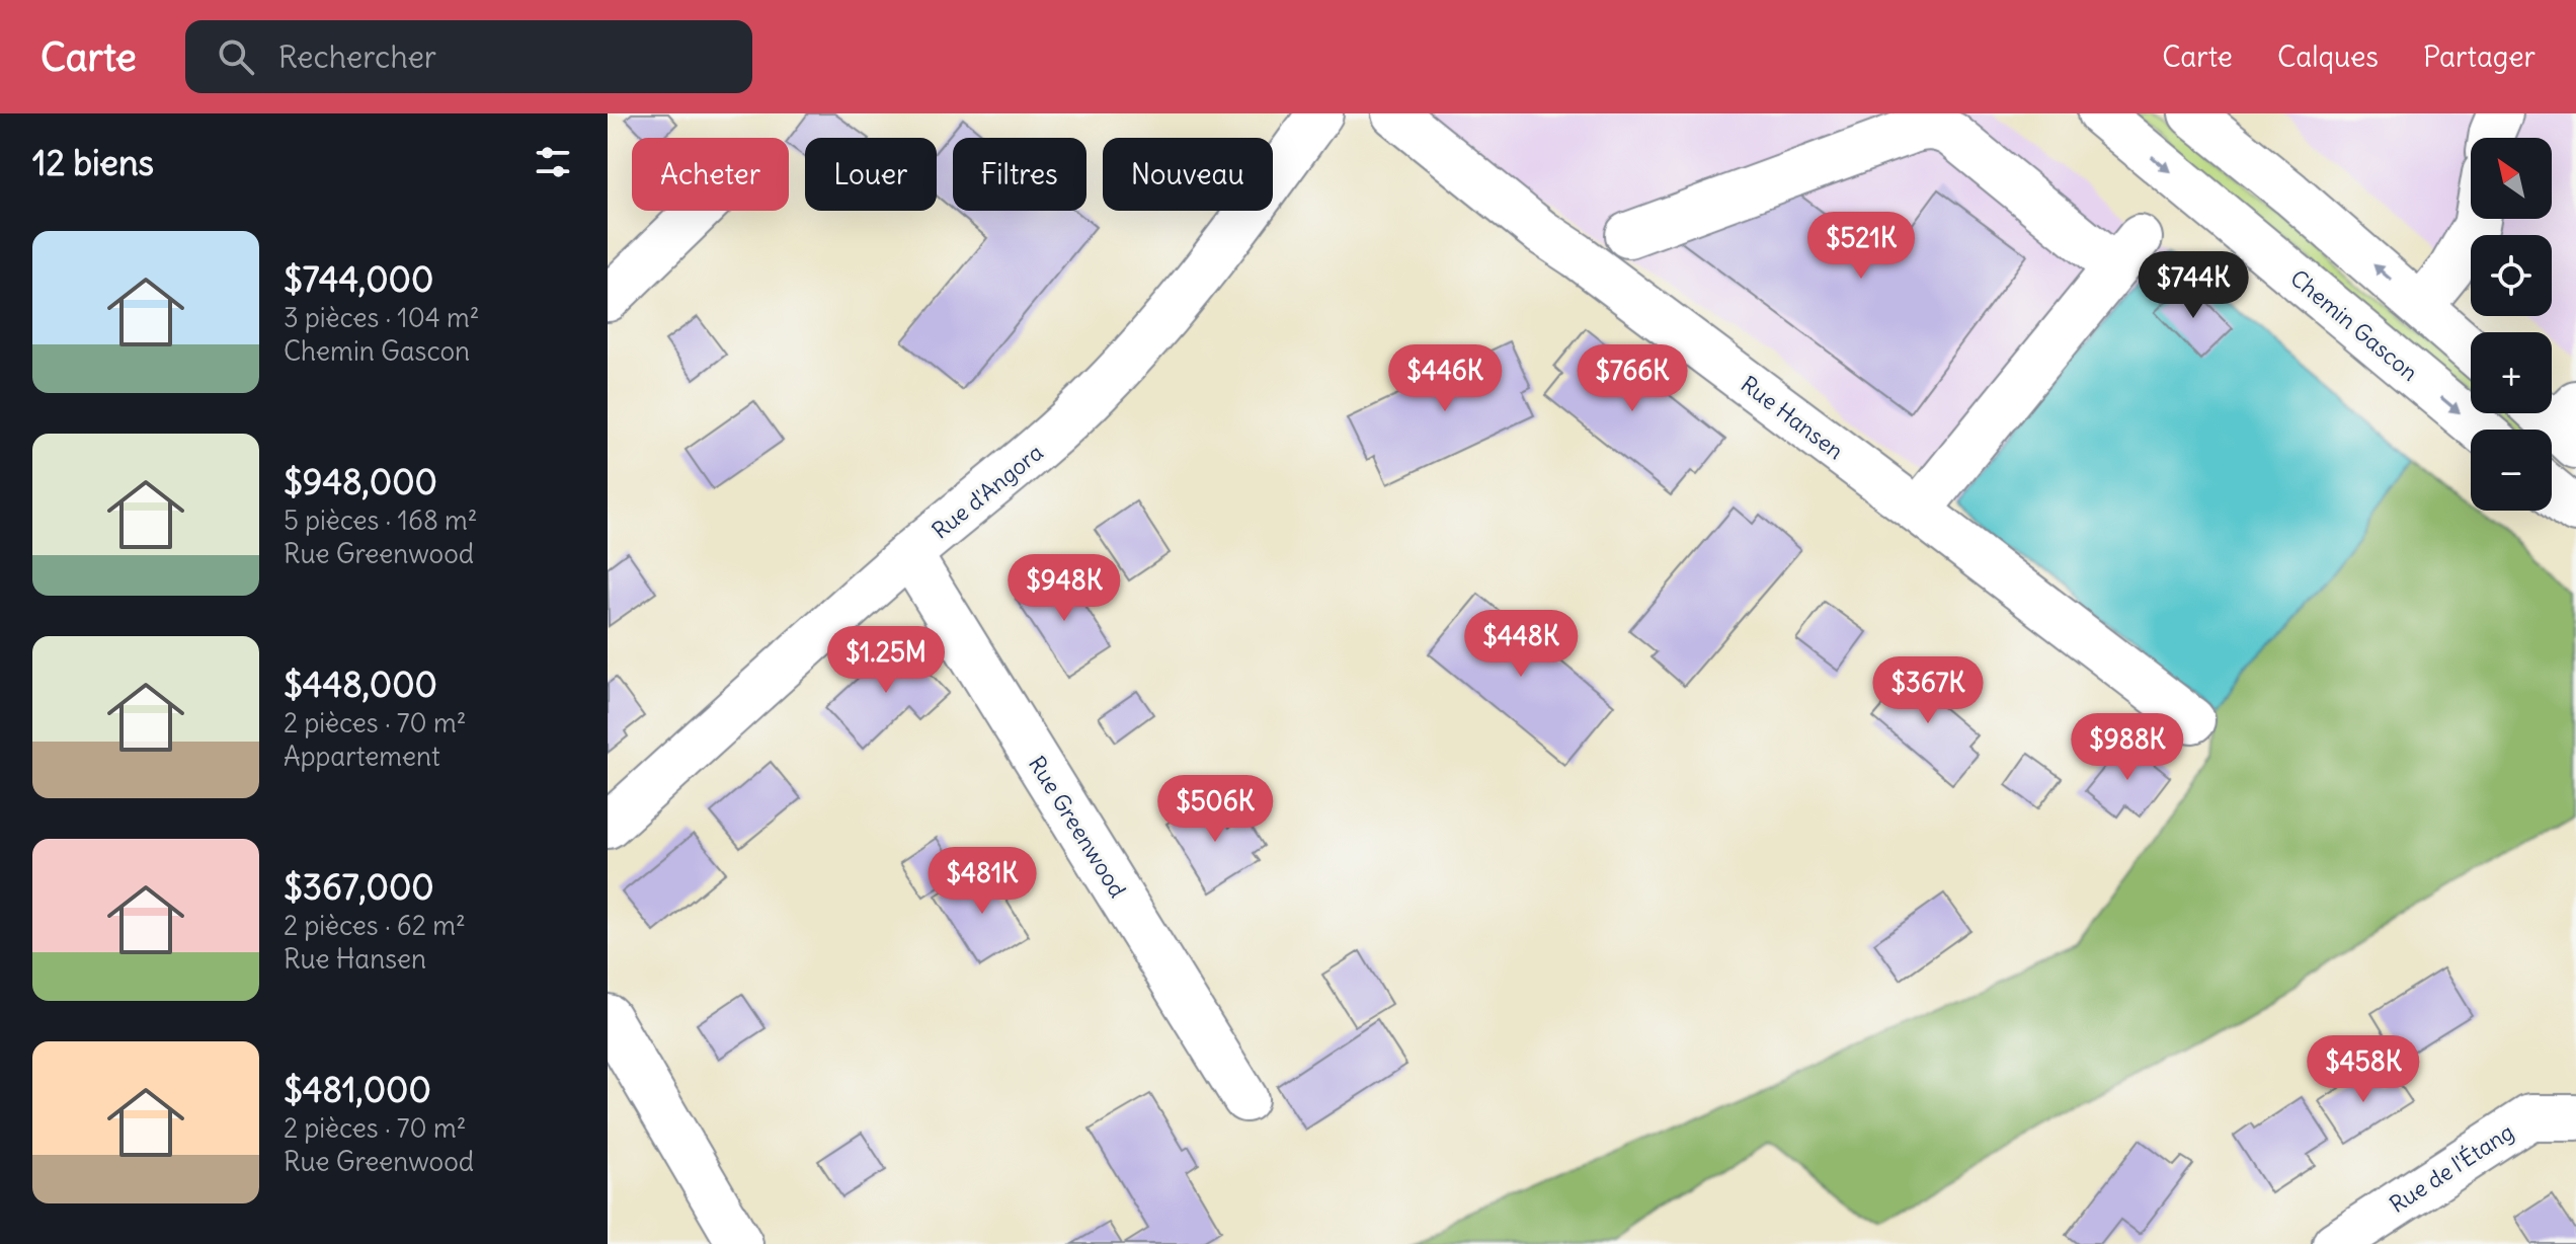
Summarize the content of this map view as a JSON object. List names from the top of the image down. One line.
{"streets":{"street":["Chemin Gascon","Rue Hansen","Rue d'Angora","Rue Greenwood","Rue de l'Étang"]},"crossings":[["Rue d'Angora","Rue Greenwood"]],"north":"top left","page":{"header":"Carte","search":"Rechercher","nav":["Carte","Calques","Partager"],"heading":"12 biens","map_buttons":["+","−"],"chip":["Acheter","Louer","Filtres","Nouveau"],"list":[{"name":"$744,000","note":"3 pièces · 104 m² · Chemin Gascon"},{"name":"$948,000","note":"5 pièces · 168 m² · Rue Greenwood"},{"name":"$448,000","note":"2 pièces · 70 m² · Appartement"},{"name":"$367,000","note":"2 pièces · 62 m² · Rue Hansen"},{"name":"$481,000","note":"2 pièces · 70 m² · Rue Greenwood"}],"price":["$521K","$744K","$446K","$766K","$948K","$448K","$1.25M","$367K","$988K","$506K","$481K","$458K"]}}
